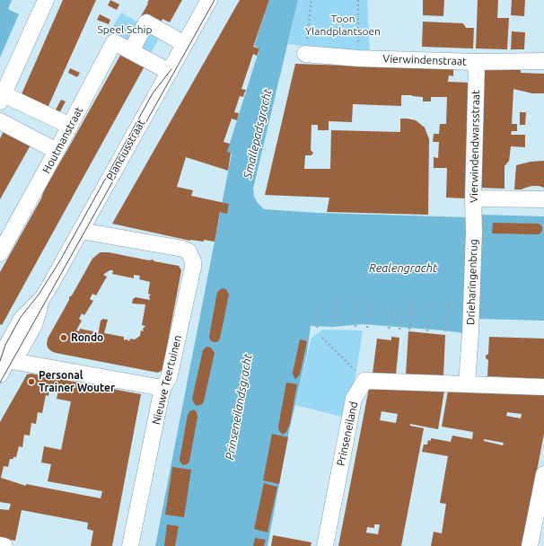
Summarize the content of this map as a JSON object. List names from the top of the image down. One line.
{"streets":{"street":["Vierwindenstraat","Houtmanstraat","Vierwindendwarsstraat","Planciusstraat","Drieharingenbrug","Nieuwe Teertuinen","Prinseneiland"]},"crossings":[["Vierwindenstraat","Vierwindendwarsstraat"],["Houtmanstraat","Planciusstraat"],["Vierwindendwarsstraat","Drieharingenbrug"],["Planciusstraat","Nieuwe Teertuinen"]],"water":["Smallepadsgracht","Realengracht","Prinseneilandsgracht"],"parks":["Toon Ylandplantsoen","Speel Schip"],"places":["Rondo","Personal Trainer Wouter"]}
